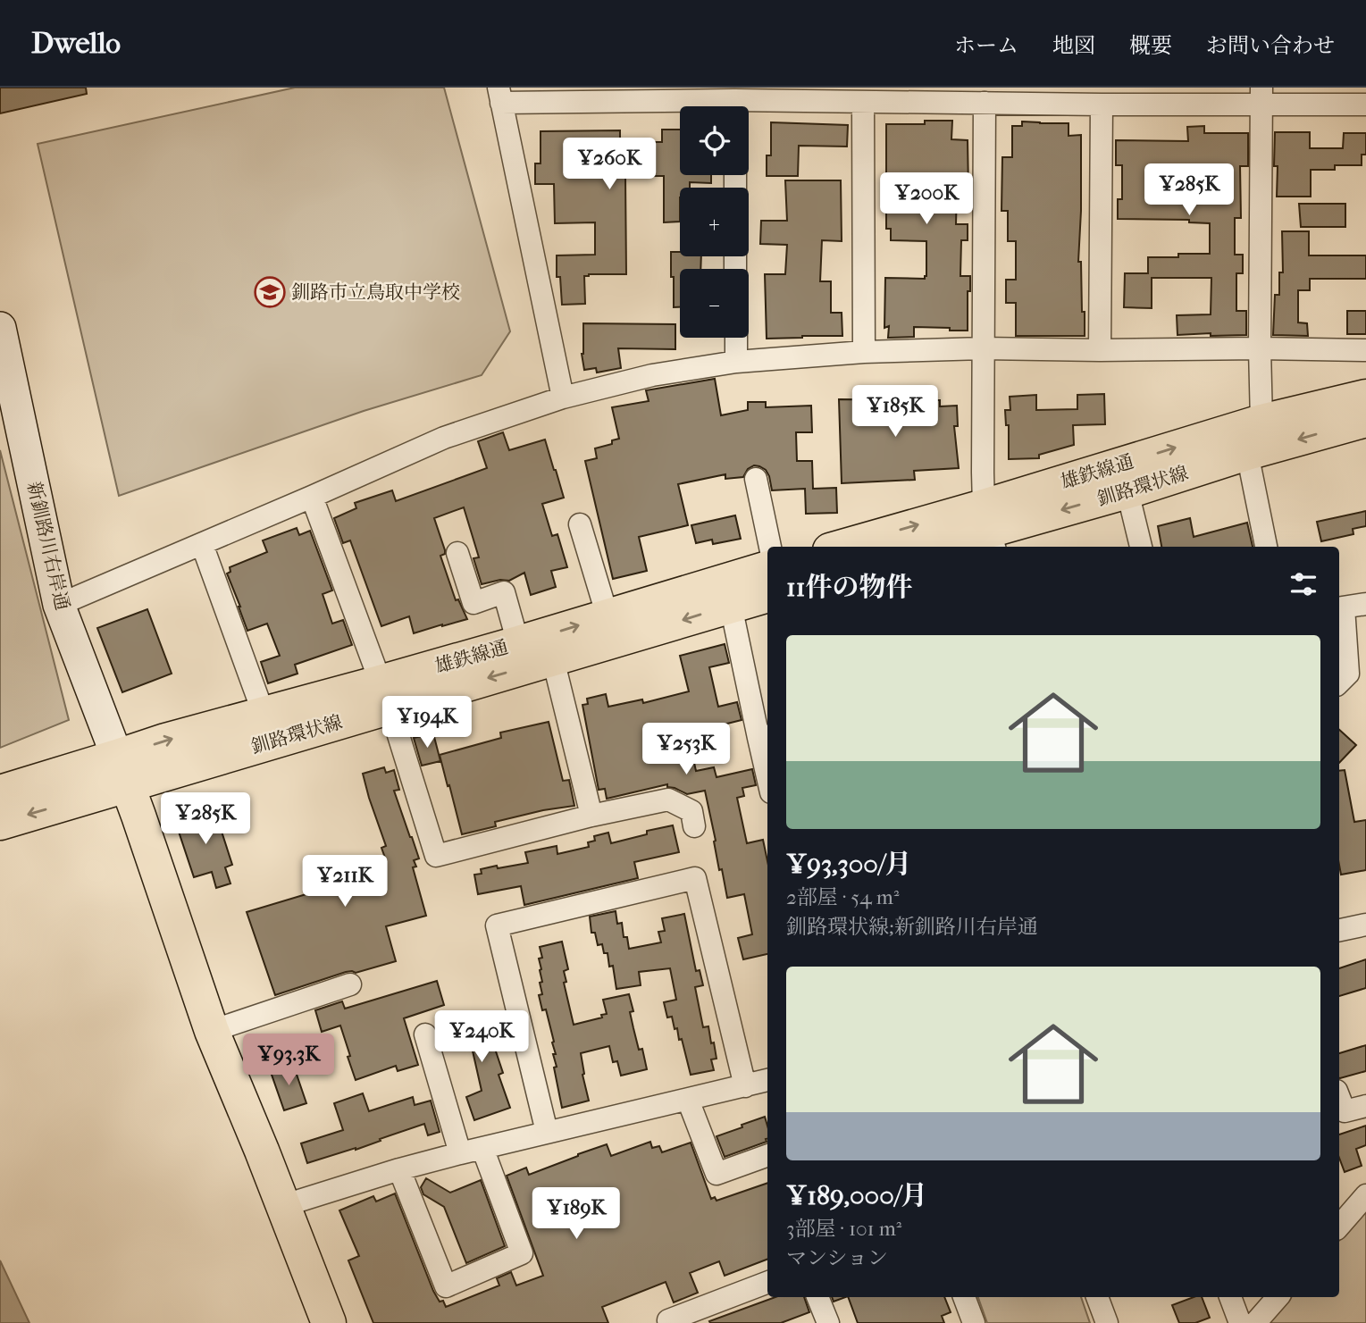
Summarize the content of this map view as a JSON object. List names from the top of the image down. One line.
{"streets":{"main road":["雄鉄線通","釧路環状線"],"street":["新釧路川右岸通"]},"crossings":[["雄鉄線通","釧路環状線"],["雄鉄線通","新釧路川右岸通"],["釧路環状線","新釧路川右岸通"]],"one_way":["雄鉄線通","釧路環状線"],"places":{"school or university":["釧路市立鳥取中学校"]},"page":{"header":"Dwello","nav":["ホーム","地図","概要","お問い合わせ"],"map_buttons":["+","−"],"price":["¥260K","¥285K","¥200K","¥185K","¥194K","¥253K","¥285K","¥211K","¥240K","¥93.3K","¥189K"],"heading":"11件の物件","list":[{"name":"¥93,300/月","note":"2部屋 · 54 m² · 釧路環状線;新釧路川右岸通"},{"name":"¥189,000/月","note":"3部屋 · 101 m² · マンション"}]}}
